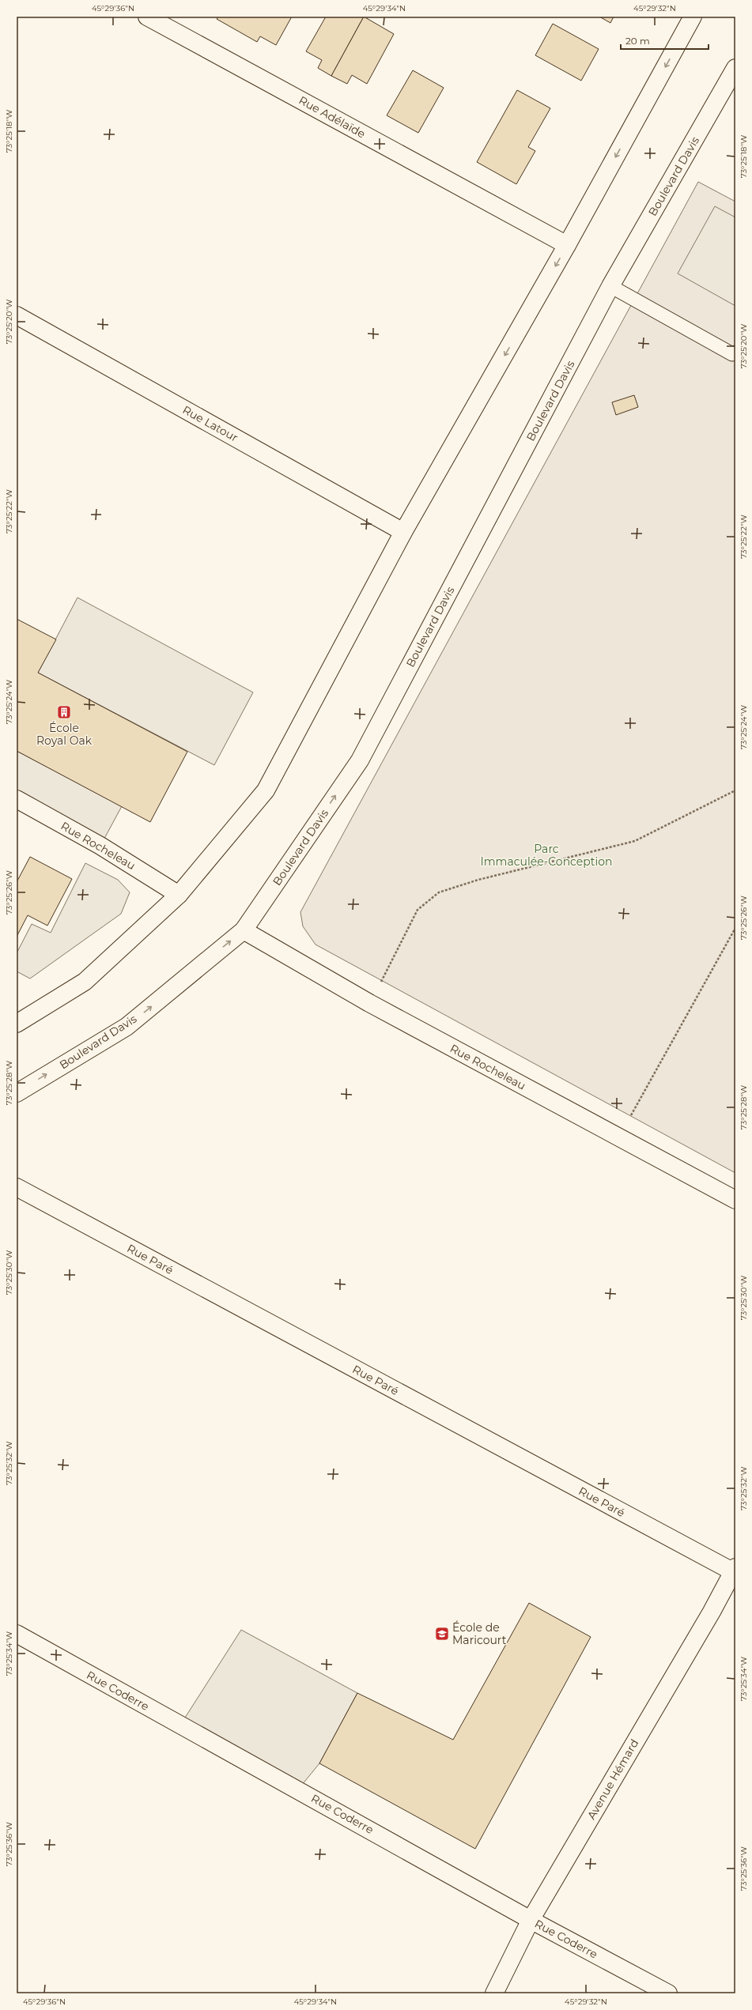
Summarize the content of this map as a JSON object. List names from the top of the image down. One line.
{"streets":{"street":["Rue Adélaïde","Boulevard Davis","Rue Latour","Rue Rocheleau","Rue Paré","Rue Coderre","Avenue Hémard"]},"crossings":[["Boulevard Davis","Rue Rocheleau"],["Rue Paré","Avenue Hémard"],["Rue Coderre","Avenue Hémard"]],"parks":["Parc Immaculée-Conception"],"places":{"building":["École Royal Oak"],"school or university":["École de Maricourt"]},"scale_bar":"20 m","coordinates":["45°29'36\"N","45°29'34\"N","45°29'32\"N","73°25'18\"W","73°25'20\"W","73°25'22\"W","73°25'24\"W","73°25'26\"W","73°25'28\"W","73°25'30\"W","73°25'32\"W","73°25'34\"W","73°25'36\"W"]}
